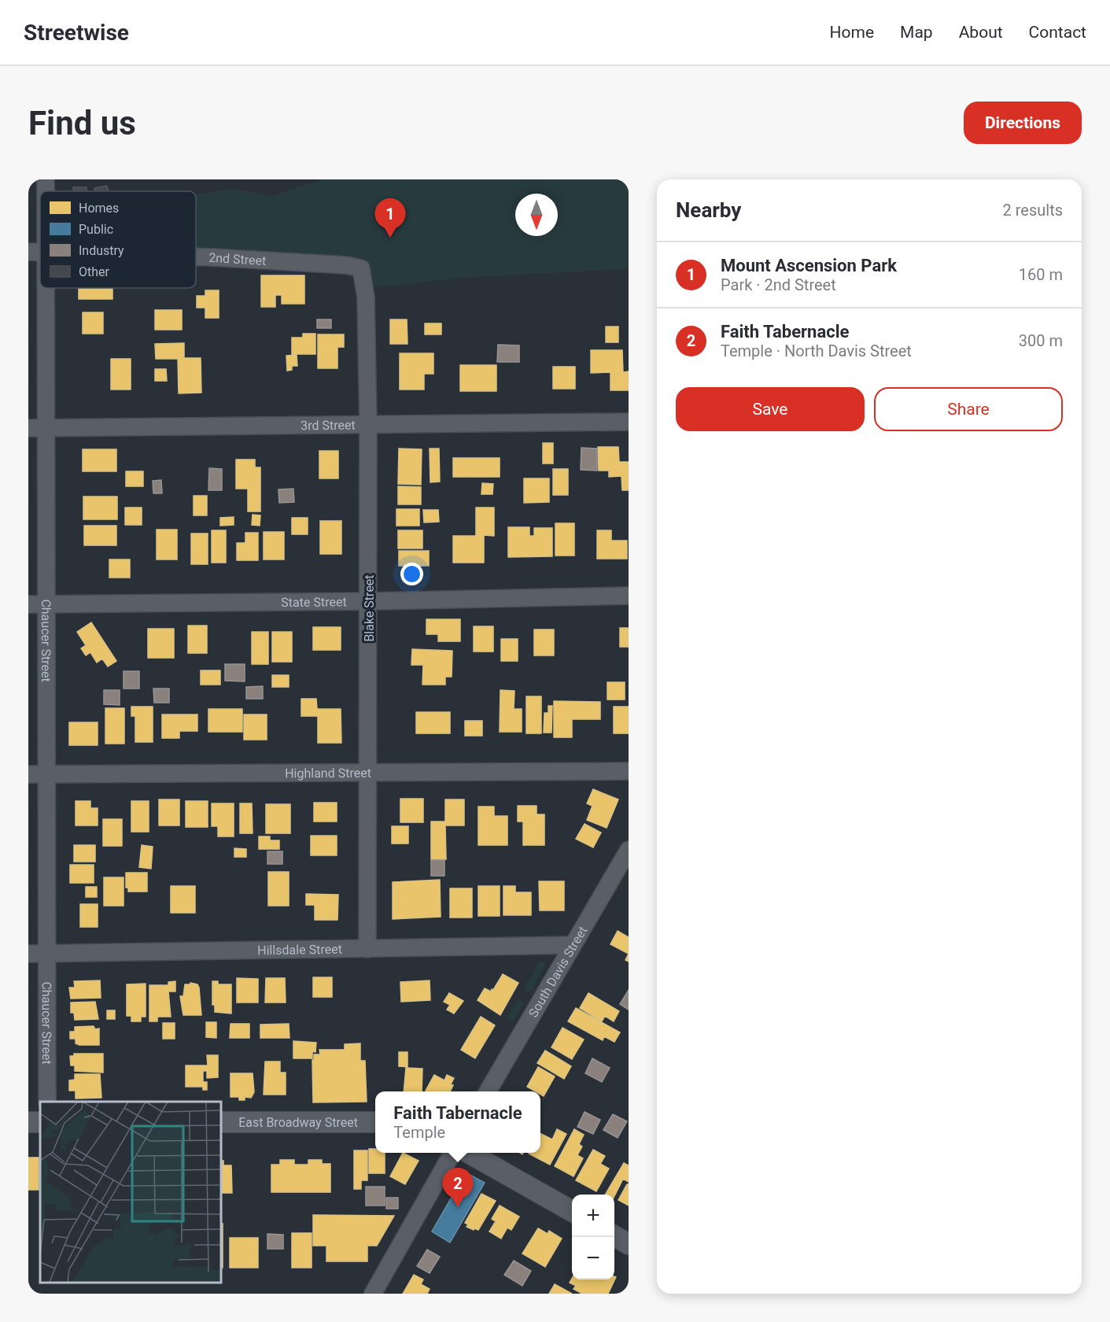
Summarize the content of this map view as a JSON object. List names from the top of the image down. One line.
{"streets":{"street":["2nd Street","3rd Street","State Street","Blake Street","Chaucer Street","Highland Street","Hillsdale Street","South Davis Street","East Broadway Street"]},"crossings":[["2nd Street","Blake Street"],["3rd Street","Blake Street"],["3rd Street","Chaucer Street"],["State Street","Blake Street"],["State Street","Chaucer Street"],["Blake Street","Highland Street"],["Blake Street","Hillsdale Street"],["Chaucer Street","Highland Street"],["Chaucer Street","Hillsdale Street"],["Hillsdale Street","South Davis Street"]],"legend":["Homes","Public","Industry","Other"],"north":"bottom","page":{"header":"Streetwise","nav":["Home","Map","About","Contact"],"buttons":["Directions",["Save","Share"]],"title":"Find us","heading":["Nearby","2 results"],"pins":["1","2"],"list":[{"mark":"1","name":"Mount Ascension Park","note":"Park · 2nd Street","value":"160 m"},{"mark":"2","name":"Faith Tabernacle","note":"Temple · North Davis Street","value":"300 m"}],"popup":["Faith Tabernacle","Temple"],"map_buttons":["+","−"]}}
